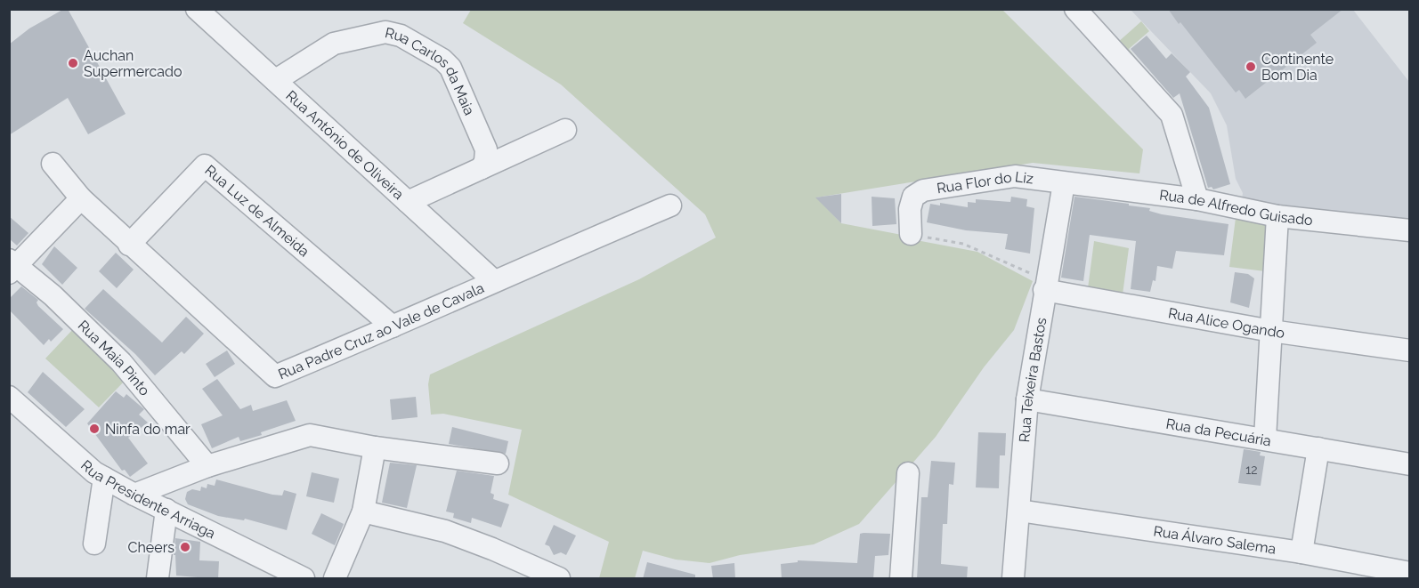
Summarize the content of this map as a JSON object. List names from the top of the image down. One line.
{"streets":{"street":["Rua Carlos da Maia","Rua António de Oliveira","Rua Flor do Liz","Rua de Alfredo Guisado","Rua Luz de Almeida","Rua Alice Ogando","Rua Padre Cruz ao Vale de Cavala","Rua Maia Pinto","Rua Teixeira Bastos","Rua da Pecuária","Rua Presidente Arriaga","Rua Álvaro Salema"]},"crossings":[["Rua Carlos da Maia","Rua António de Oliveira"],["Rua António de Oliveira","Rua Padre Cruz ao Vale de Cavala"],["Rua Flor do Liz","Rua de Alfredo Guisado"],["Rua Flor do Liz","Rua Teixeira Bastos"],["Rua de Alfredo Guisado","Rua Teixeira Bastos"],["Rua Luz de Almeida","Rua Padre Cruz ao Vale de Cavala"],["Rua Alice Ogando","Rua Teixeira Bastos"],["Rua Teixeira Bastos","Rua da Pecuária"],["Rua Teixeira Bastos","Rua Álvaro Salema"]],"places":["Auchan Supermercado","Continente Bom Dia","Ninfa do mar","Cheers"],"house_numbers":["12"]}
